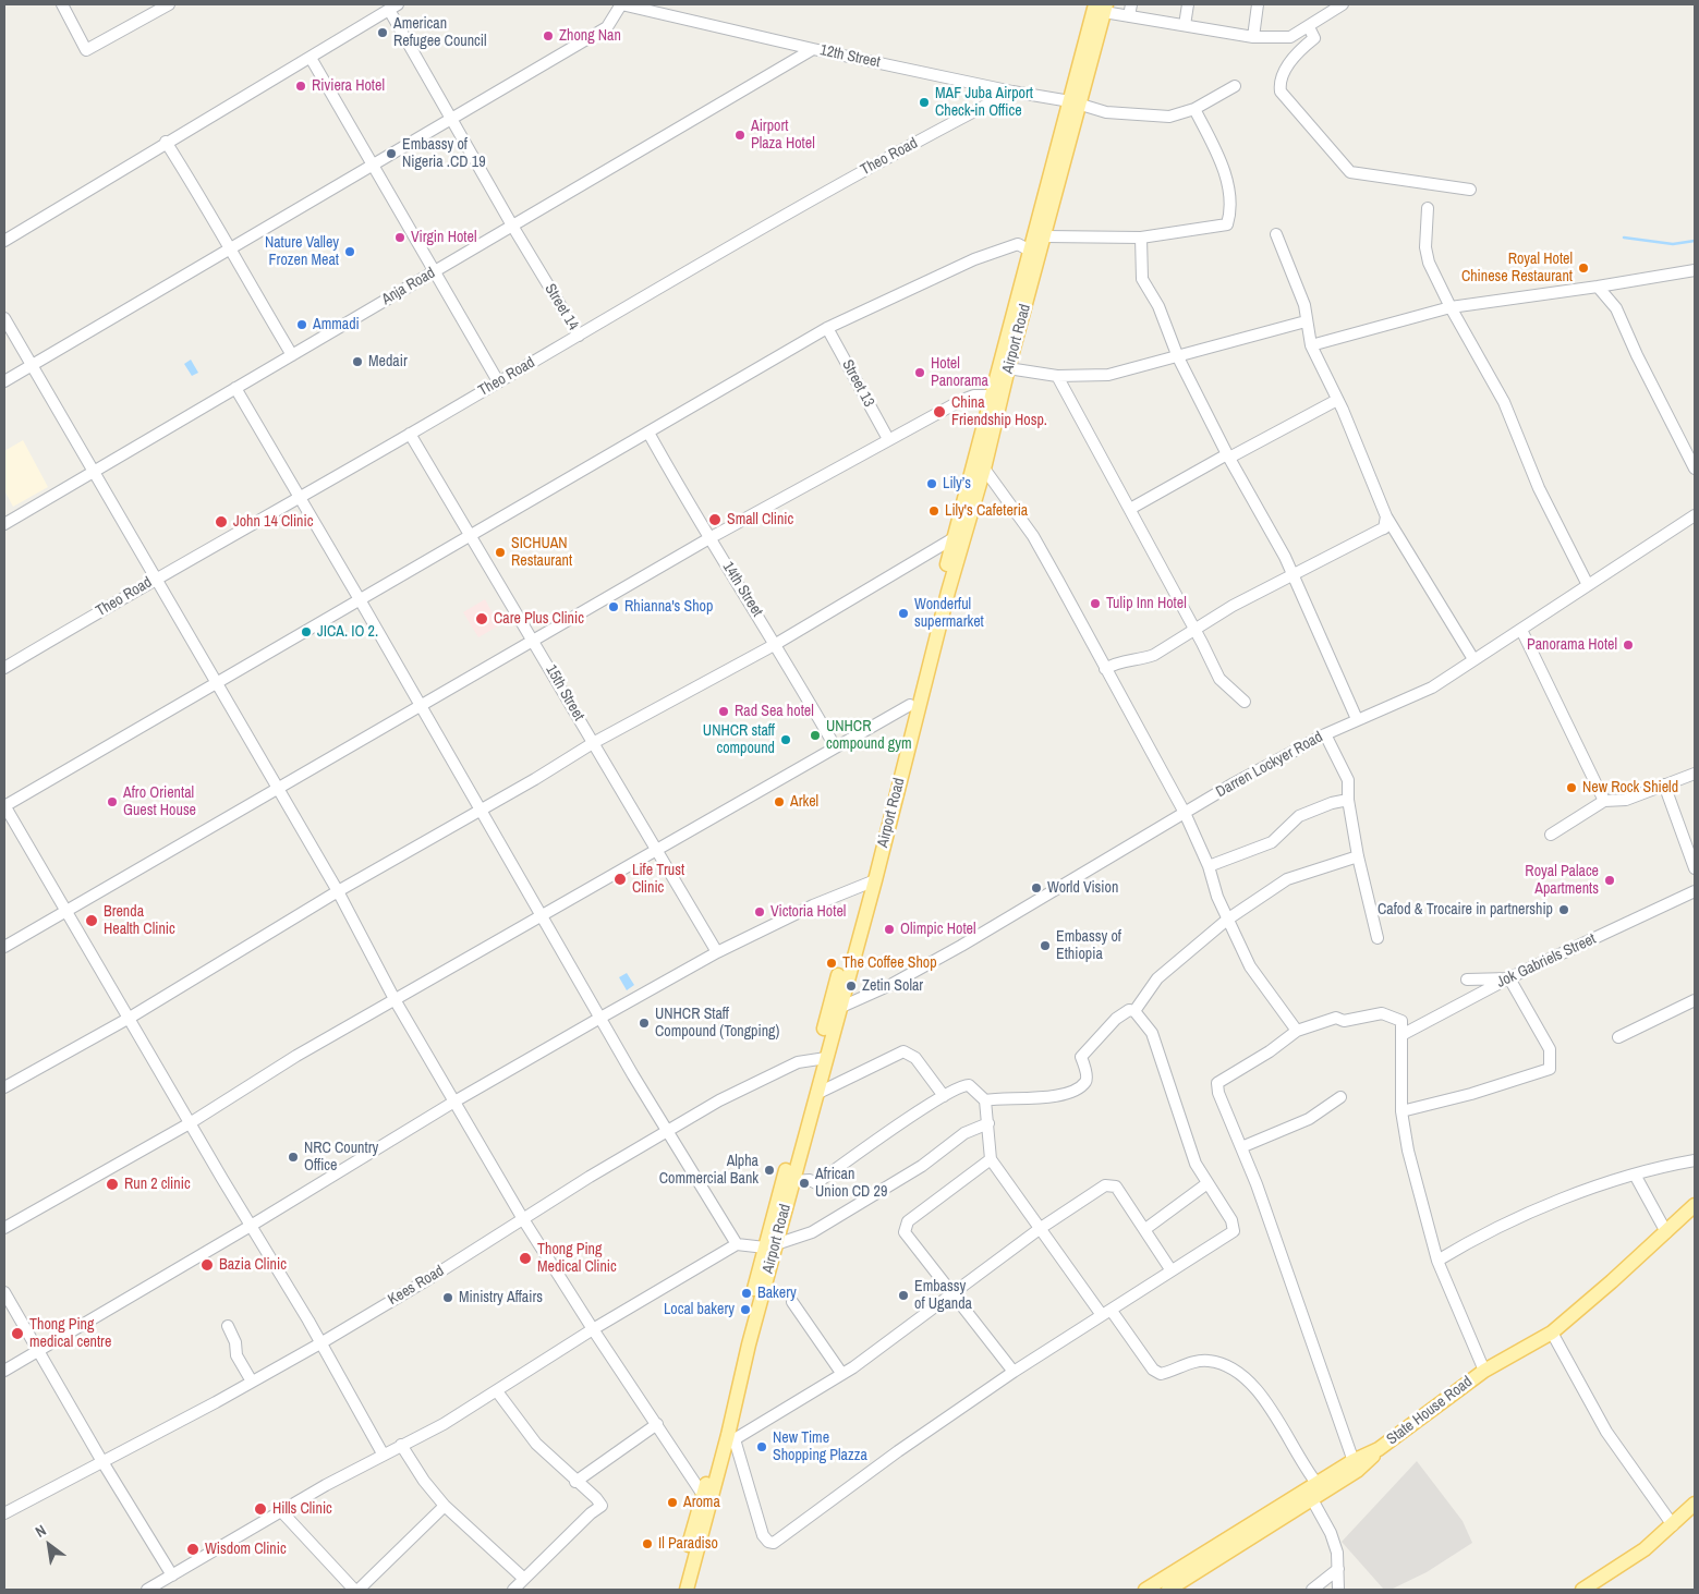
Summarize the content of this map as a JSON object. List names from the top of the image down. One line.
{"streets":{"main road":["Airport Road","State House Road"],"street":["12th Street","Theo Road","Anja Road","Street 14","Street 13","14th Street","15th Street","Darren Lockyer Road","Jok Gabriels Street","Kees Road"]},"crossings":[["12th Street","Theo Road"],["12th Street","Anja Road"],["12th Street","Airport Road"],["Theo Road","Street 14"],["Theo Road","15th Street"],["Anja Road","Street 14"],["Airport Road","Darren Lockyer Road"],["Airport Road","Kees Road"]],"places":["American Refugee Council","Zhong Nan","Riviera Hotel","MAF Juba Airport Check-in Office","Airport Plaza Hotel","Embassy of Nigeria .CD 19","Virgin Hotel","Nature Valley Frozen Meat","Royal Hotel Chinese Restaurant","Ammadi","Medair","Hotel Panorama","China Friendship Hosp.","Lily’s","Lily's Cafeteria","Small Clinic","John 14 Clinic","SICHUAN Restaurant","Tulip Inn Hotel","Rhianna's Shop","Wonderful supermarket","Care Plus Clinic","JICA. IO 2.","Panorama Hotel","Rad Sea hotel","UNHCR compound gym","UNHCR staff compound","New Rock Shield","Afro Oriental Guest House","Arkel","Life Trust Clinic","Royal Palace Apartments","World Vision","Cafod & Trocaire in partnership","Victoria Hotel","Brenda Health Clinic","Olimpic Hotel","Embassy of Ethiopia","The Coffee Shop","Zetin Solar","UNHCR Staff Compound (Tongping)","NRC Country Office","Alpha Commercial Bank","African Union CD 29","Run 2 clinic","Thong Ping Medical Clinic","Bazia Clinic","Bakery","Embassy of Uganda","Ministry Affairs","Local bakery","Thong Ping medical centre","New Time Shopping Plazza","Aroma","Hills Clinic","Il Paradiso","Wisdom Clinic"],"north":"top left"}
